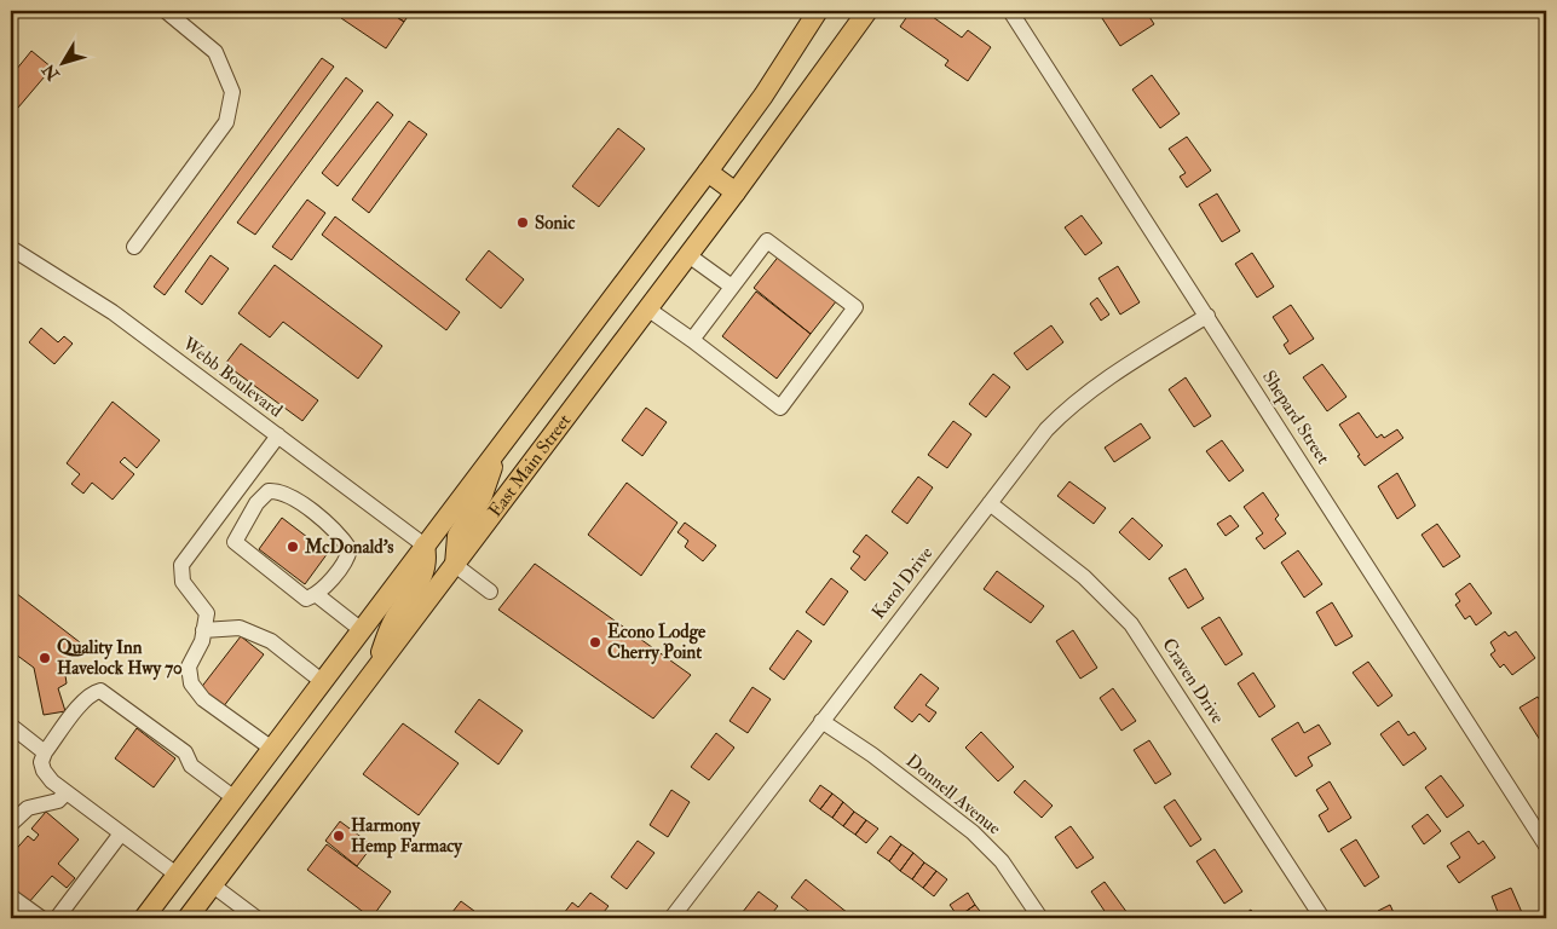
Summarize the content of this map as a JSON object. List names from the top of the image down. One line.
{"streets":{"main road":["East Main Street"],"street":["Webb Boulevard","Shepard Street","Karol Drive","Craven Drive","Donnell Avenue"]},"crossings":[["Webb Boulevard","East Main Street"],["Shepard Street","Karol Drive"],["Karol Drive","Craven Drive"],["Karol Drive","Donnell Avenue"]],"places":["Sonic","McDonald's","Econo Lodge Cherry Point","Quality Inn Havelock Hwy 70","Harmony Hemp Farmacy"],"north":"bottom left"}
